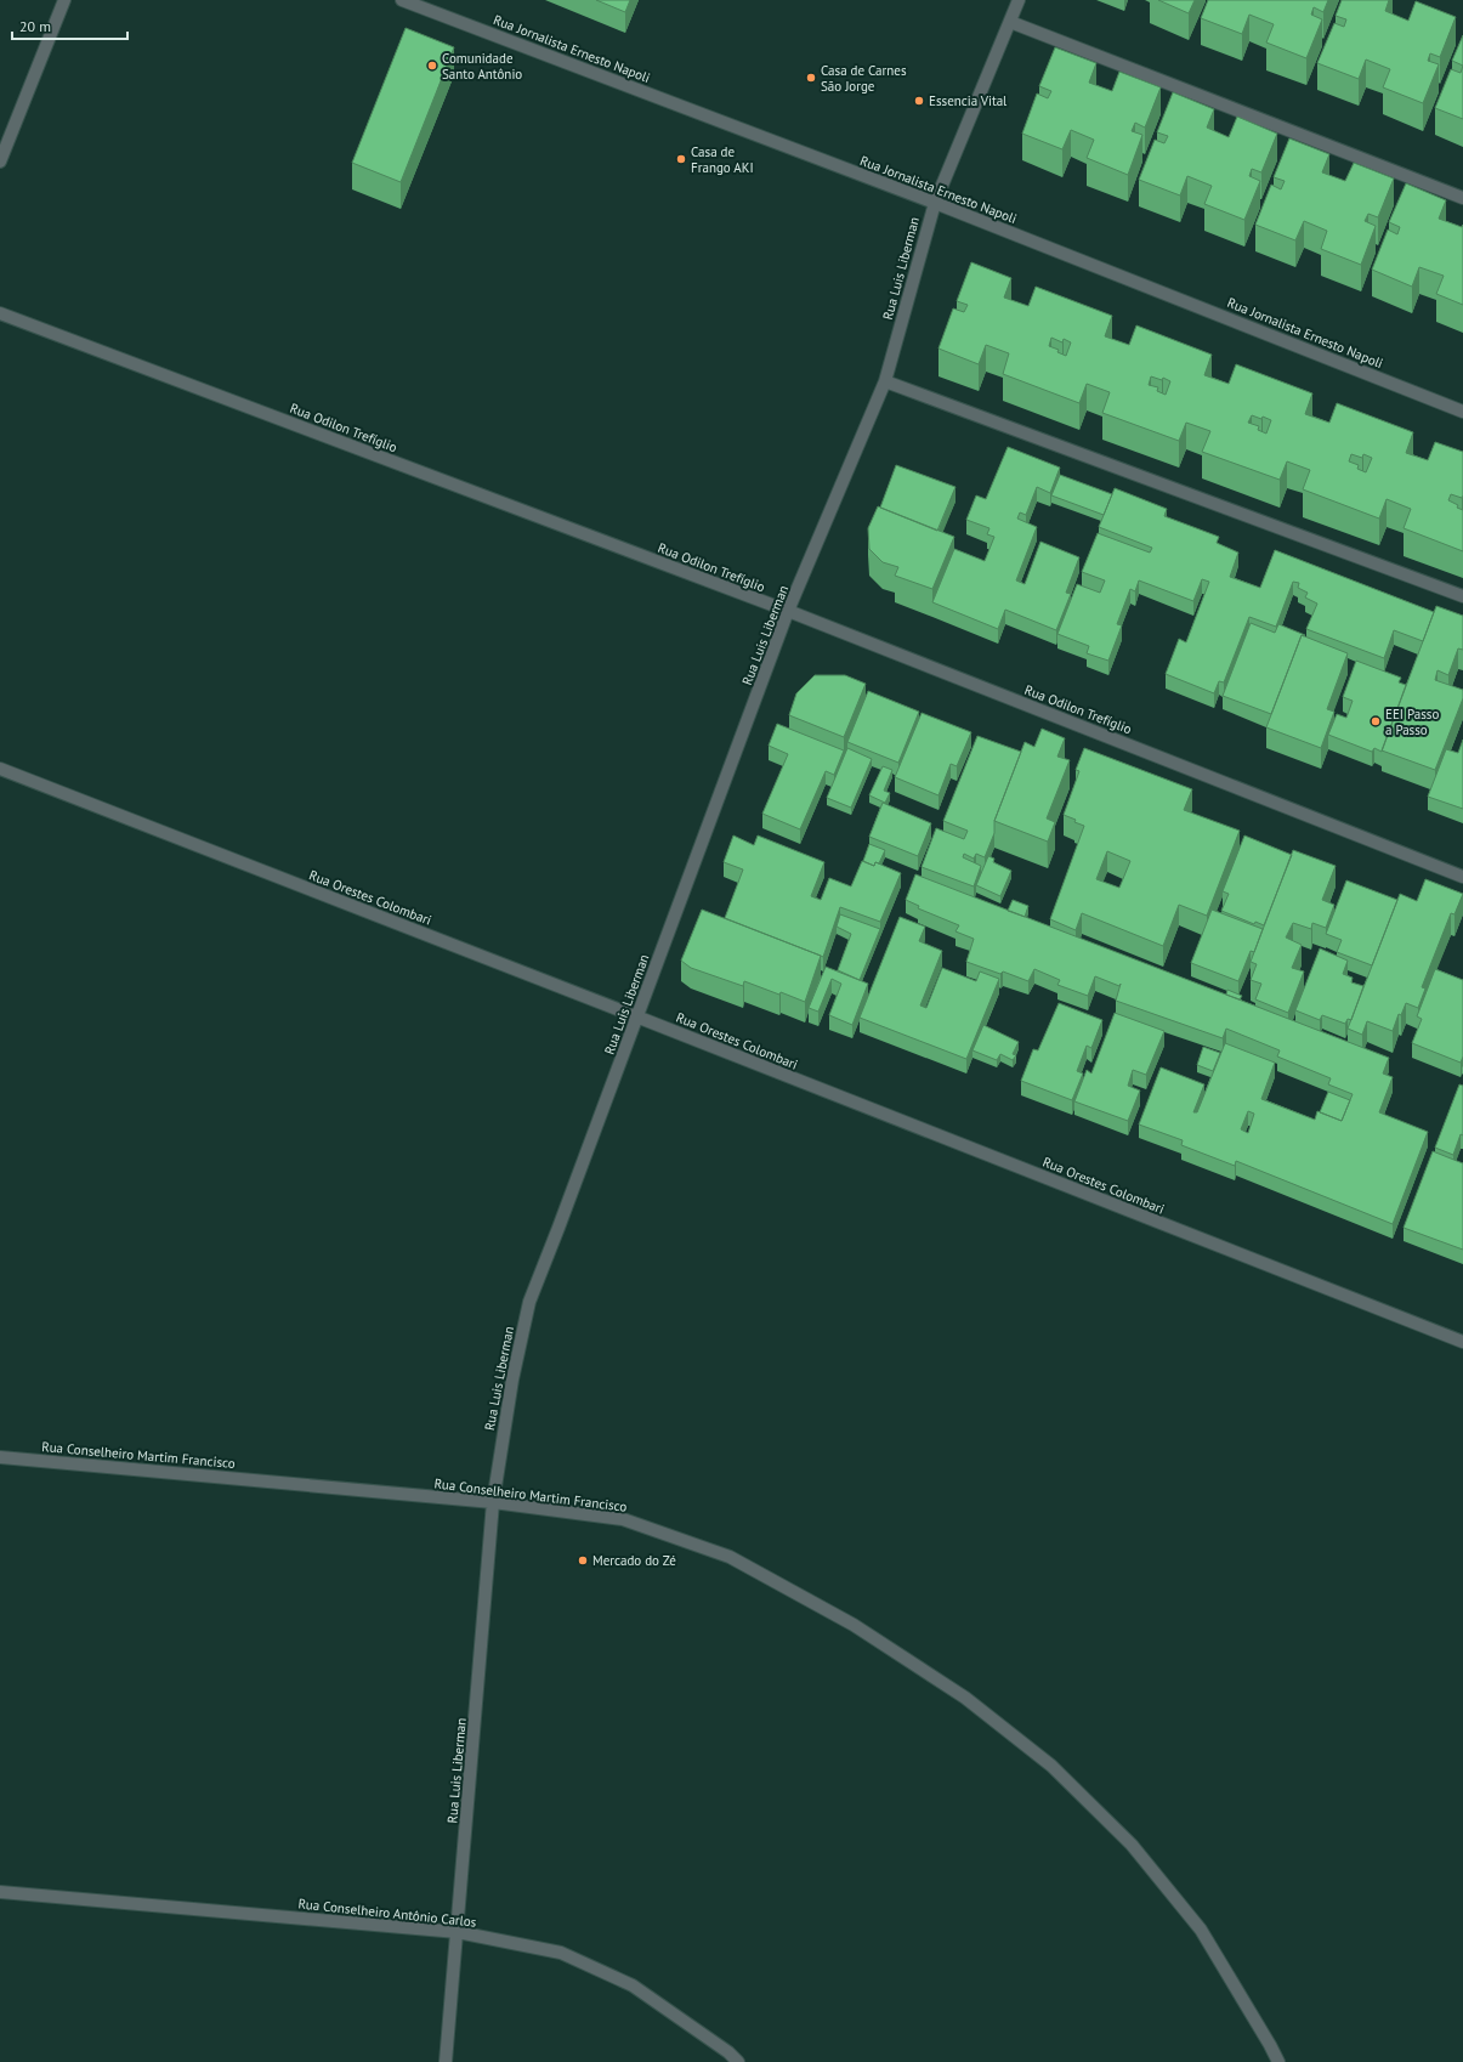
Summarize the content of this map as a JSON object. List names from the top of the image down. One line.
{"streets":{"street":["Rua Jornalista Ernesto Napoli","Rua Luis Liberman","Rua Odilon Trefíglio","Rua Orestes Colombari","Rua Conselheiro Martim Francisco","Rua Conselheiro Antônio Carlos"]},"crossings":[["Rua Jornalista Ernesto Napoli","Rua Luis Liberman"],["Rua Luis Liberman","Rua Odilon Trefíglio"],["Rua Luis Liberman","Rua Orestes Colombari"],["Rua Luis Liberman","Rua Conselheiro Martim Francisco"],["Rua Luis Liberman","Rua Conselheiro Antônio Carlos"]],"places":["Comunidade Santo Antônio","Casa de Carnes São Jorge","Essencia Vital","Casa de Frango AKI","EEI Passo a Passo","Mercado do Zé"],"scale_bar":"20 m"}
